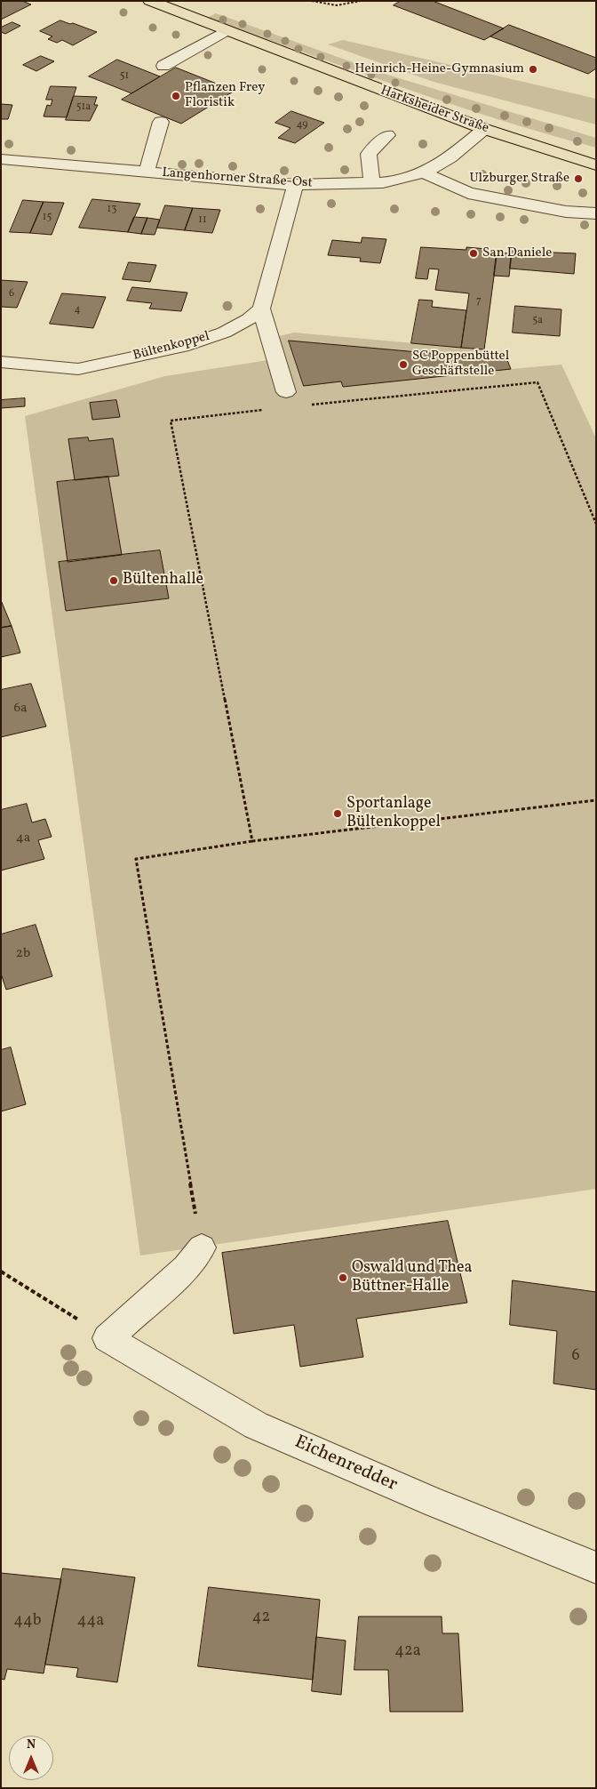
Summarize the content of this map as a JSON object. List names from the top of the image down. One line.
{"streets":{"main road":["Harksheider Straße"],"street":["Langenhorner Straße-Ost","Bültenkoppel","Eichenredder"]},"crossings":[["Harksheider Straße","Langenhorner Straße-Ost"]],"places":["Heinrich-Heine-Gymnasium","Pflanzen Frey Floristik","Ulzburger Straße","San Daniele","SC Poppenbüttel Geschäftstelle","Bültenhalle","Sportanlage Bültenkoppel","Oswald und Thea Büttner-Halle"],"house_numbers":["51","51a","49","13","15","11","6","7","4","5a","6a","4a","2b","6","42","44b","44a","42a"],"north":"top"}
